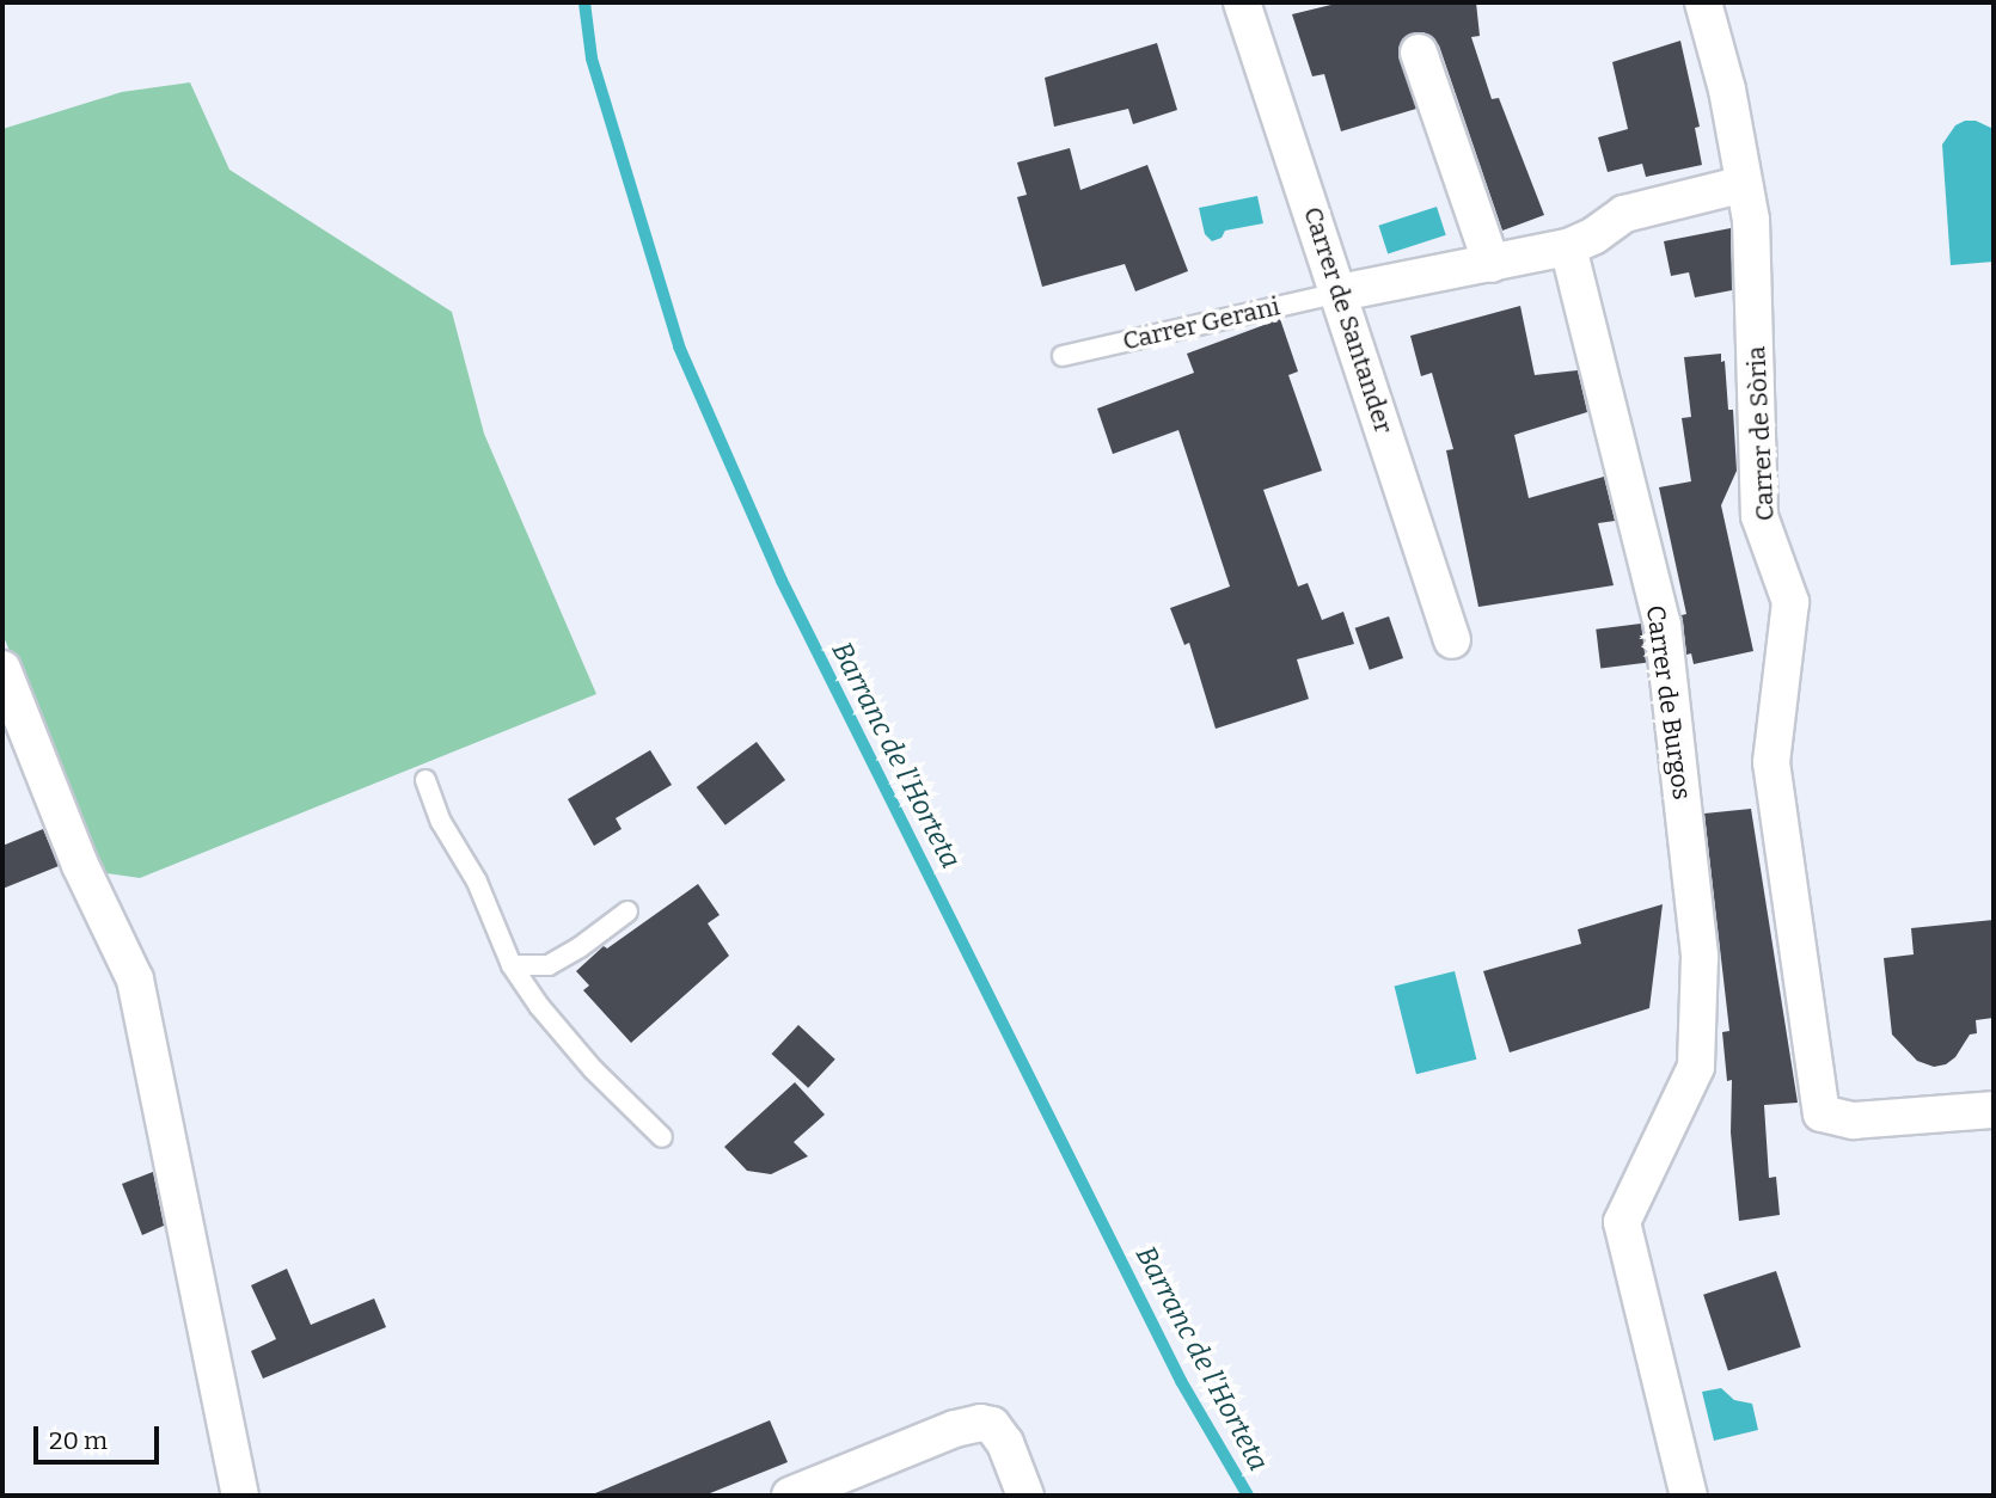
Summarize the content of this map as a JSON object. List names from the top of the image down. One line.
{"streets":{"street":["Carrer de Santander","Carrer de Sòria","Carrer de Burgos"],"lane":["Carrer Gerani"]},"crossings":[["Carrer de Santander","Carrer Gerani"]],"water":["Barranc de l'Horteta"],"scale_bar":"20 m"}
